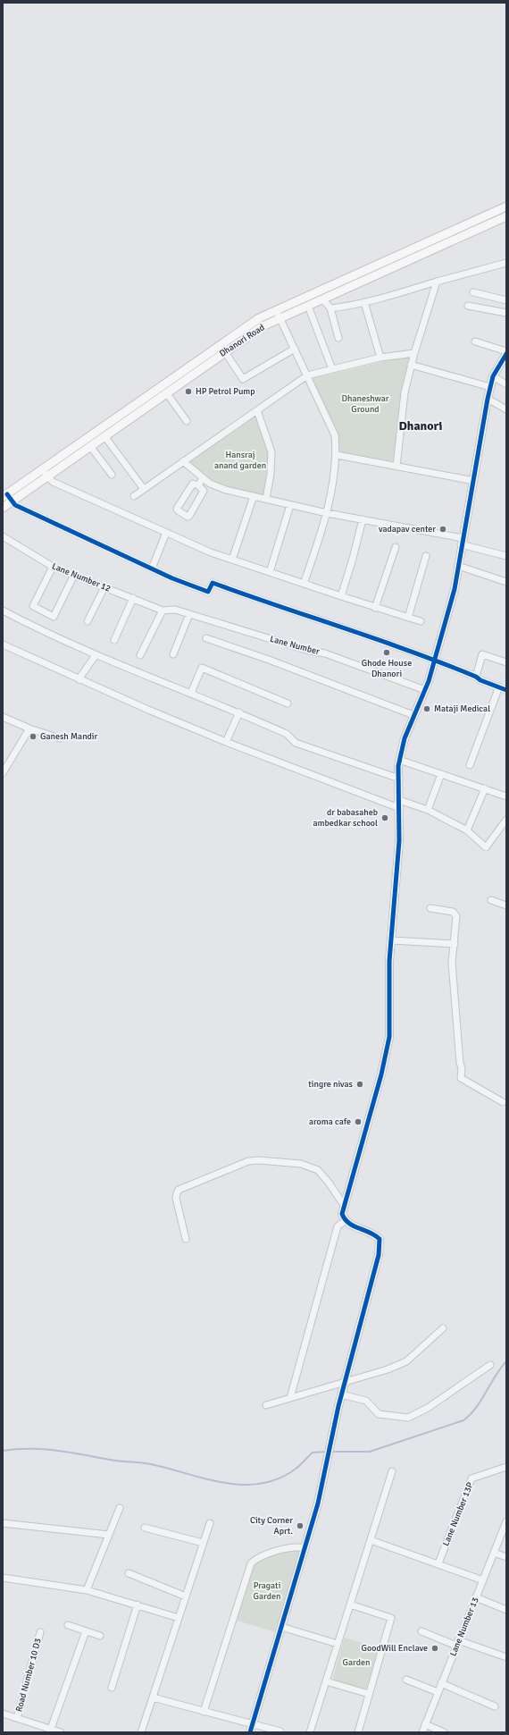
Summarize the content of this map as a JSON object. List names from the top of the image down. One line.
{"streets":{"main road":["Dhanori Road"],"street":["Lane Number 12","Lane Number","Lane Number 13P","Lane Number 13","Road Number 10 D3"]},"crossings":[["Lane Number 12","Lane Number"]],"districts":["Dhanori"],"parks":["Dhaneshwar Ground","Hansraj anand garden","Pragati Garden","Garden"],"places":["HP Petrol Pump","vadapav center","Ghode House Dhanori","Mataji Medical","Ganesh Mandir","dr babasaheb ambedkar school","tingre nivas","aroma cafe","City Corner Aprt.","GoodWill Enclave"]}
